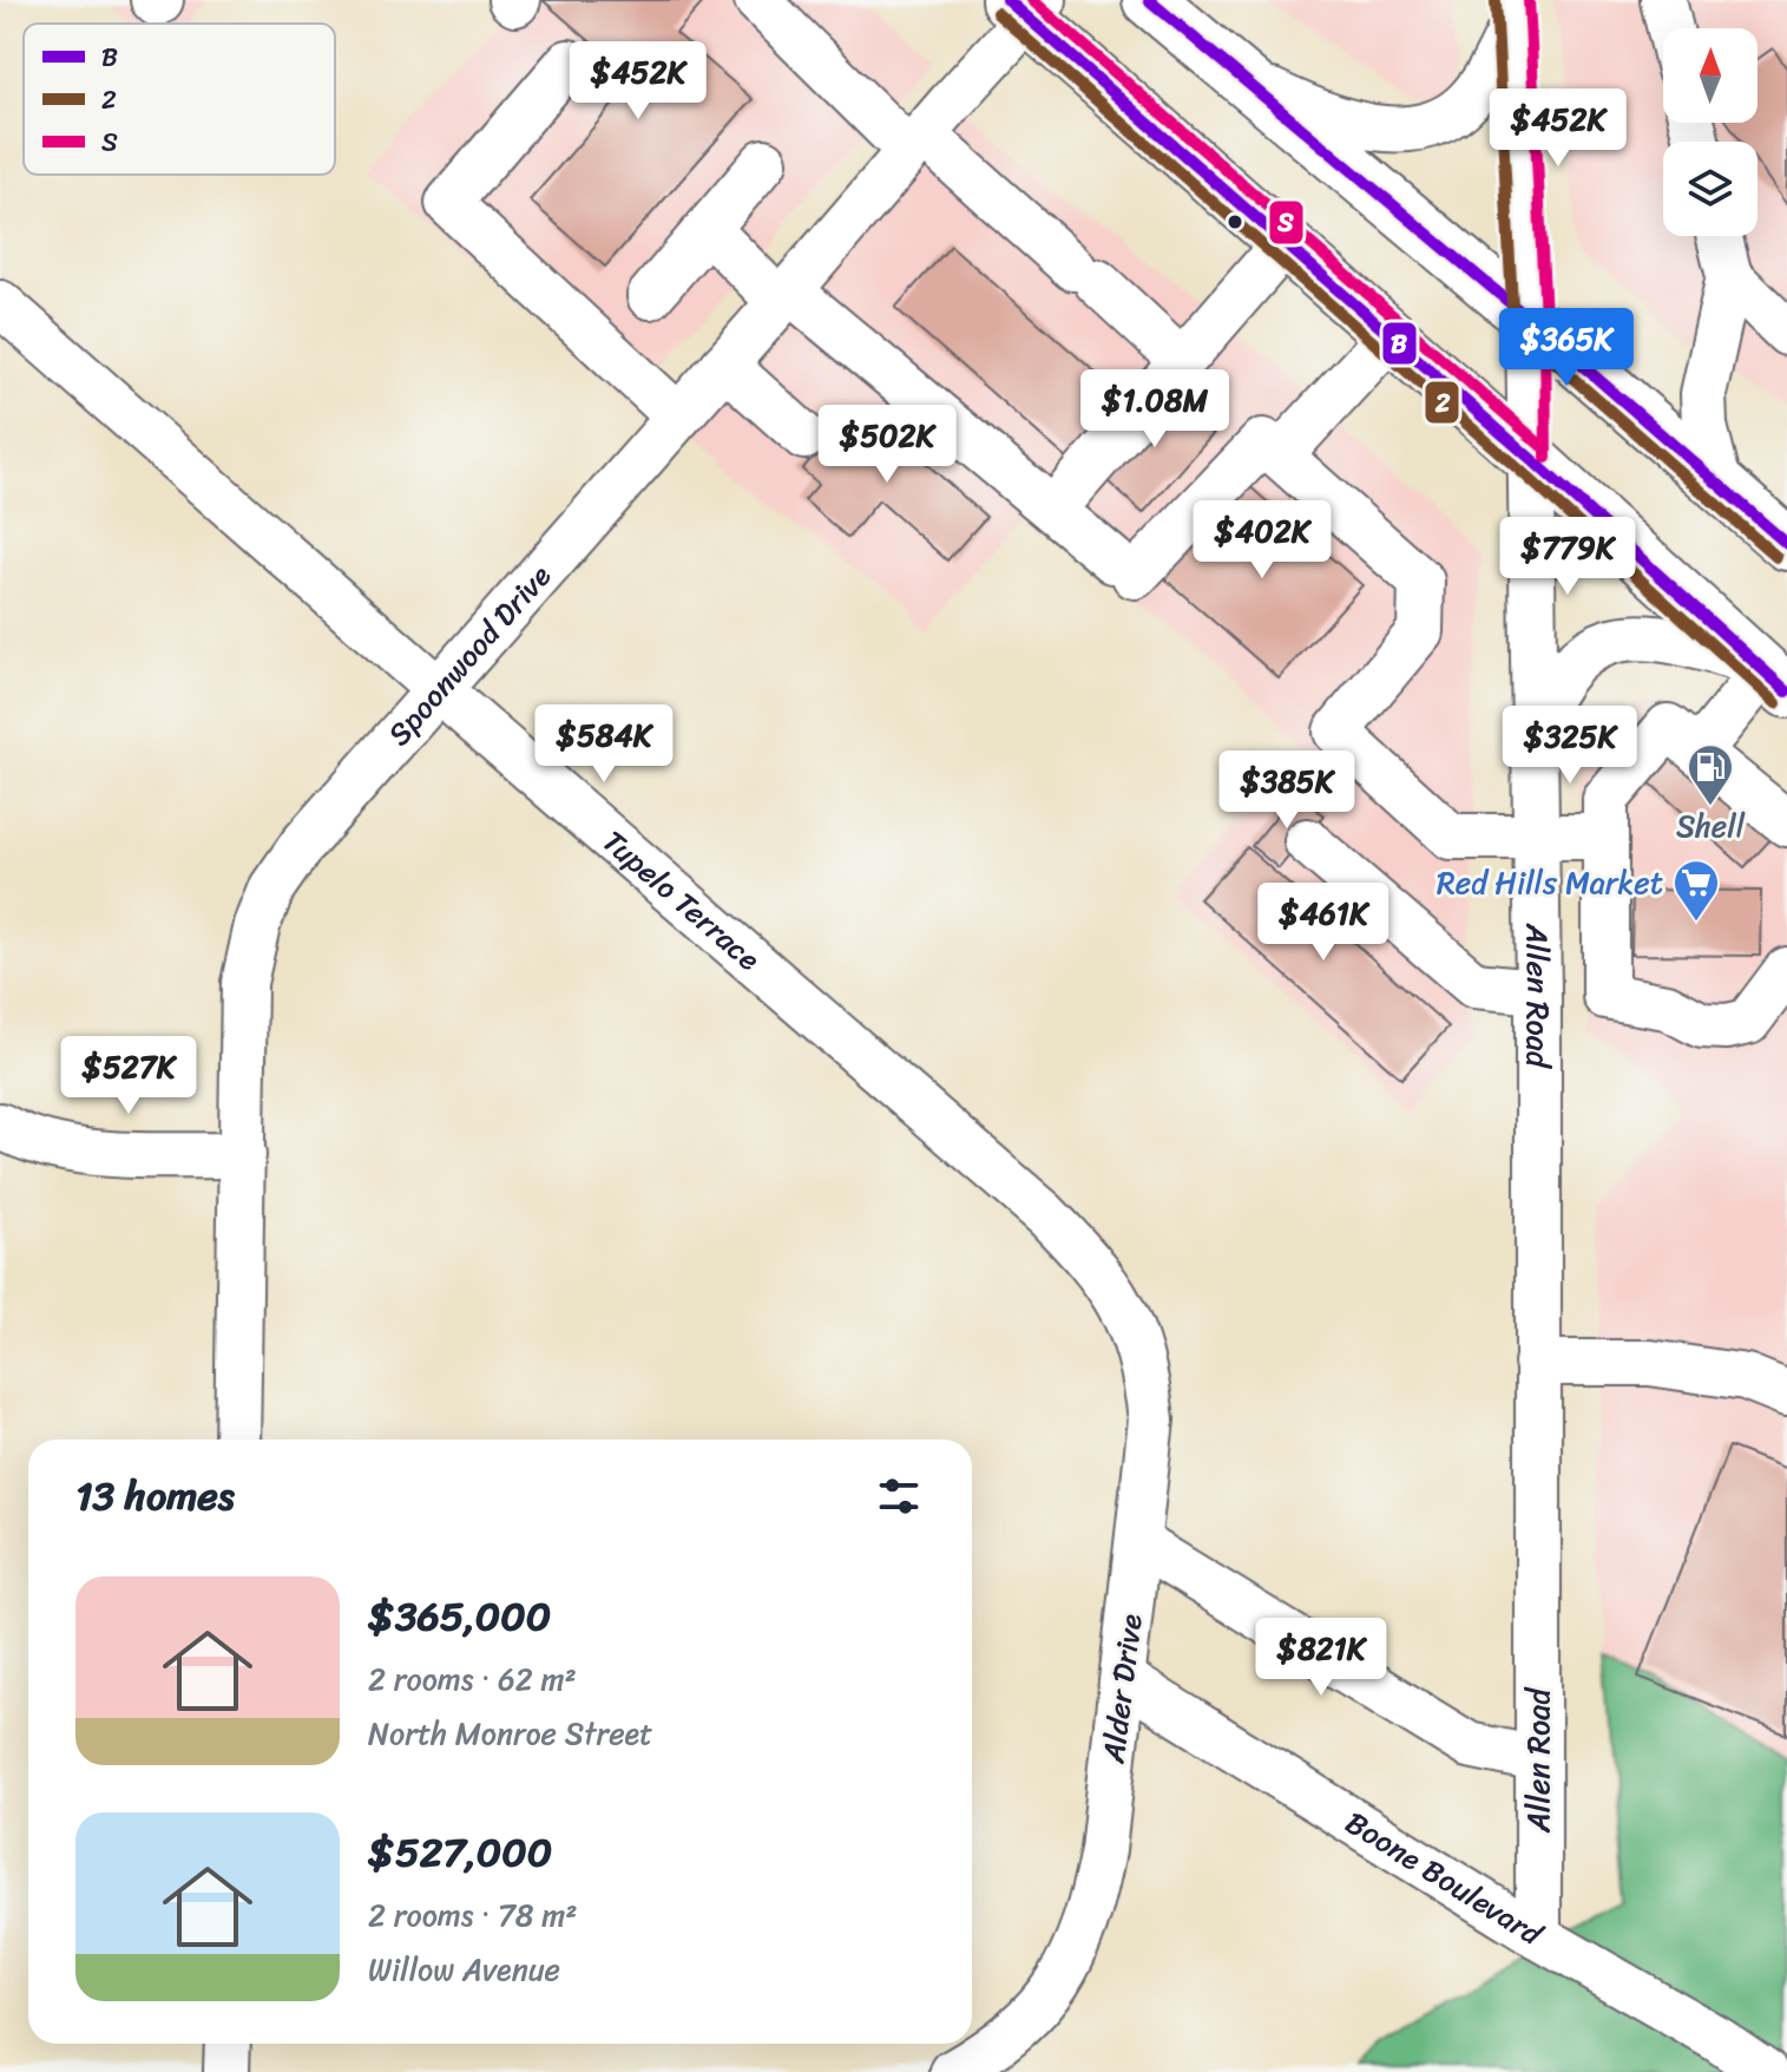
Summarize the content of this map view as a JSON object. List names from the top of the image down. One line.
{"streets":{"street":["Spoonwood Drive","Tupelo Terrace","Allen Road","Alder Drive","Boone Boulevard"]},"crossings":[["Spoonwood Drive","Tupelo Terrace"],["Tupelo Terrace","Alder Drive"],["Allen Road","Boone Boulevard"],["Alder Drive","Boone Boulevard"]],"places":{"fuel station":["Shell"],"supermarket":["Red Hills Market"]},"lines":["transit line B","transit line S","transit line 2"],"legend":["B","2","S"],"north":"top","page":{"price":["$452K","$452K","$365K","$1.08M","$502K","$402K","$779K","$584K","$325K","$385K","$461K","$527K","$821K"],"heading":"13 homes","list":[{"name":"$365,000","note":"2 rooms · 62 m² · North Monroe Street"},{"name":"$527,000","note":"2 rooms · 78 m² · Willow Avenue"}]}}
